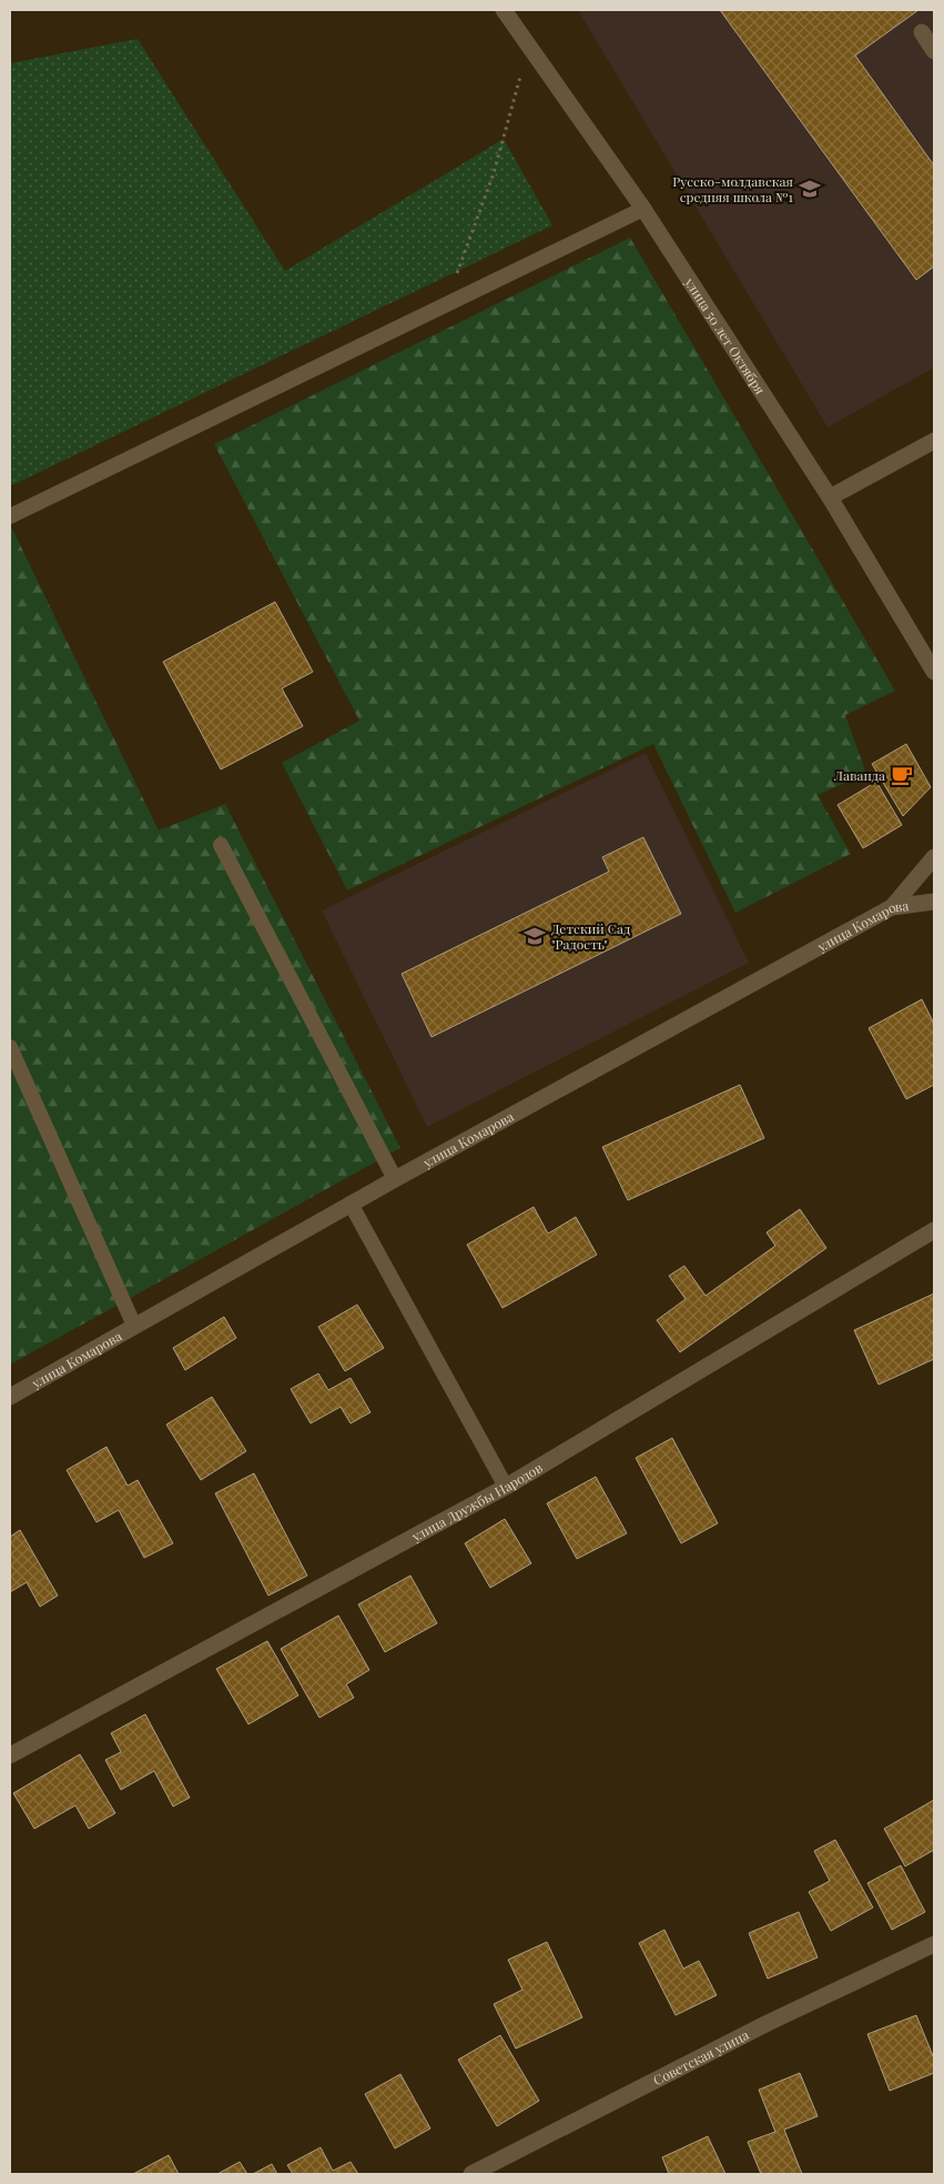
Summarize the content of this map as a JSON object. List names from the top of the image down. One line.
{"streets":{"street":["улица 50 лет Октября","улица Комарова","улица Дружбы Народов","Советская улица"]},"places":{"school or university":["Русско-молдавская средняя школа №1","Детский Сад \"Радость\""],"cafe":["Лаванда"]}}
